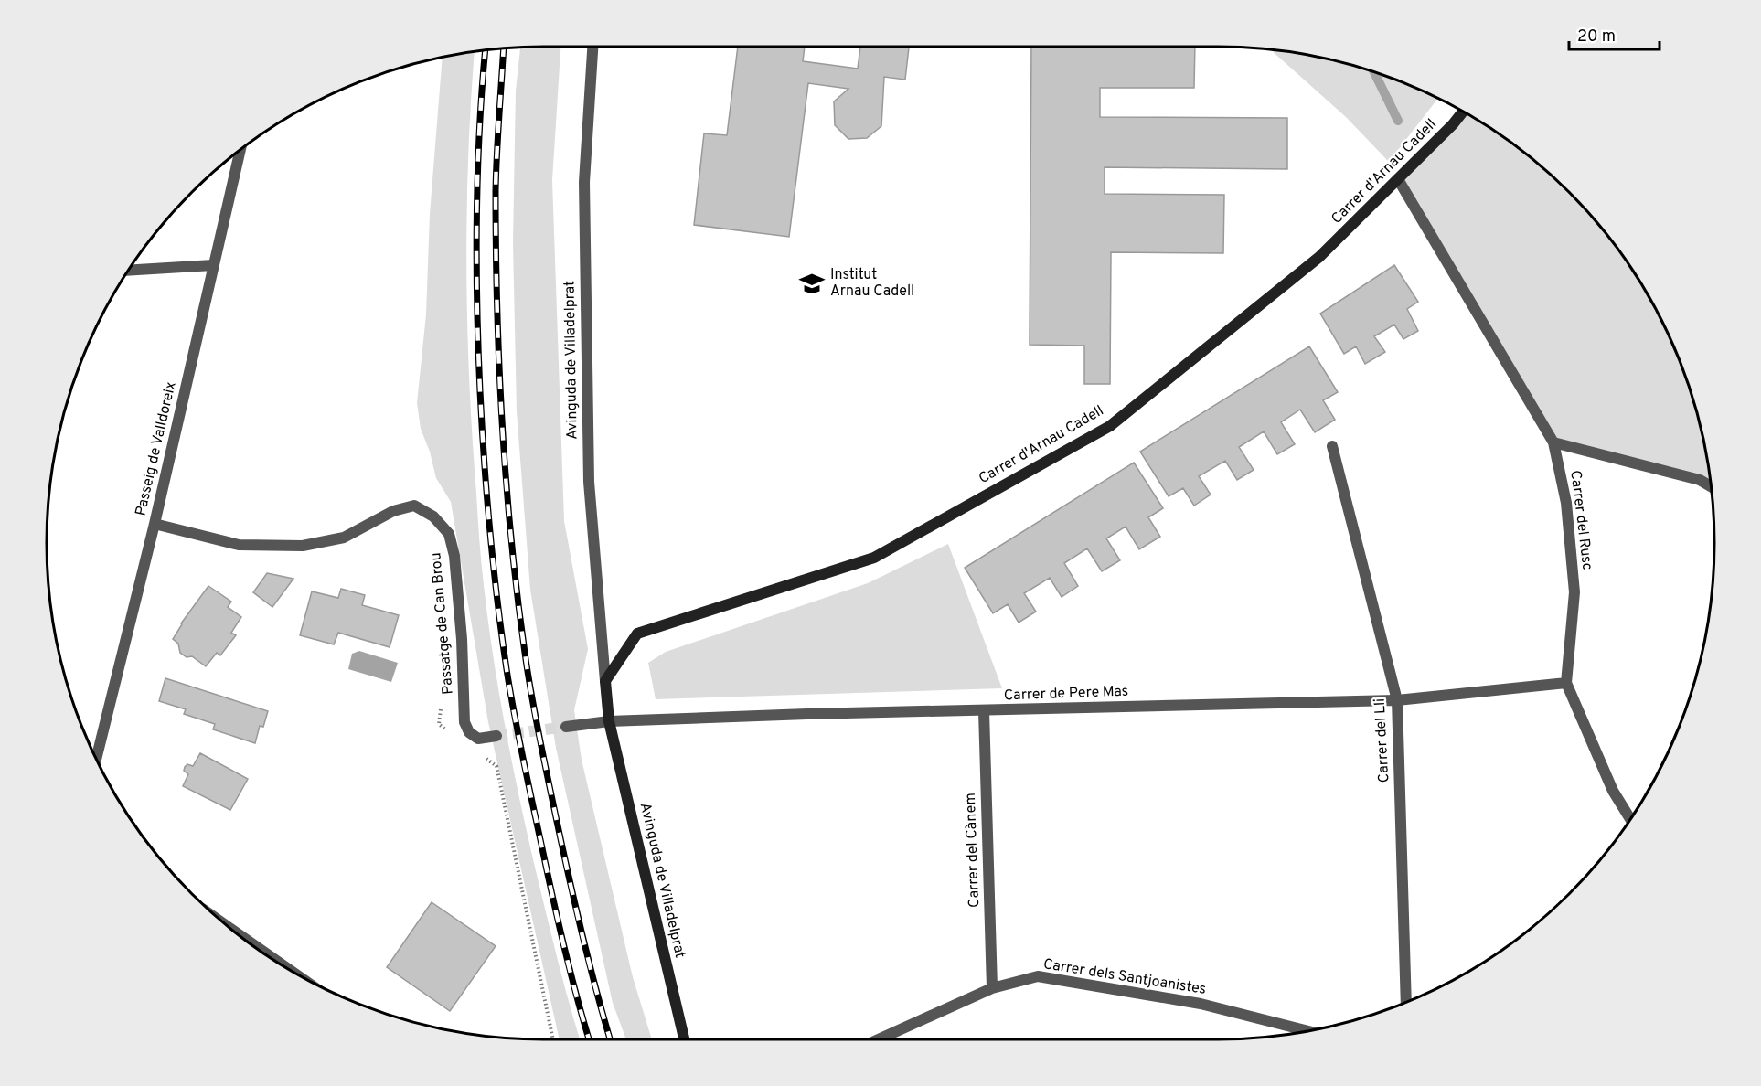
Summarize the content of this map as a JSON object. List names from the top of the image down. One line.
{"streets":{"street":["Carrer d'Arnau Cadell","Avinguda de Villadelprat","Passeig de Valldoreix","Carrer del Rusc","Passatge de Can Brou","Carrer de Pere Mas","Carrer del Lli","Carrer del Cànem","Carrer dels Santjoanistes"]},"crossings":[["Carrer d'Arnau Cadell","Avinguda de Villadelprat"],["Carrer d'Arnau Cadell","Carrer del Rusc"],["Avinguda de Villadelprat","Carrer de Pere Mas"],["Passeig de Valldoreix","Passatge de Can Brou"],["Carrer del Rusc","Carrer de Pere Mas"],["Carrer de Pere Mas","Carrer del Lli"],["Carrer de Pere Mas","Carrer del Cànem"],["Carrer del Cànem","Carrer dels Santjoanistes"]],"places":{"school or university":["Institut Arnau Cadell"]},"scale_bar":"20 m"}
